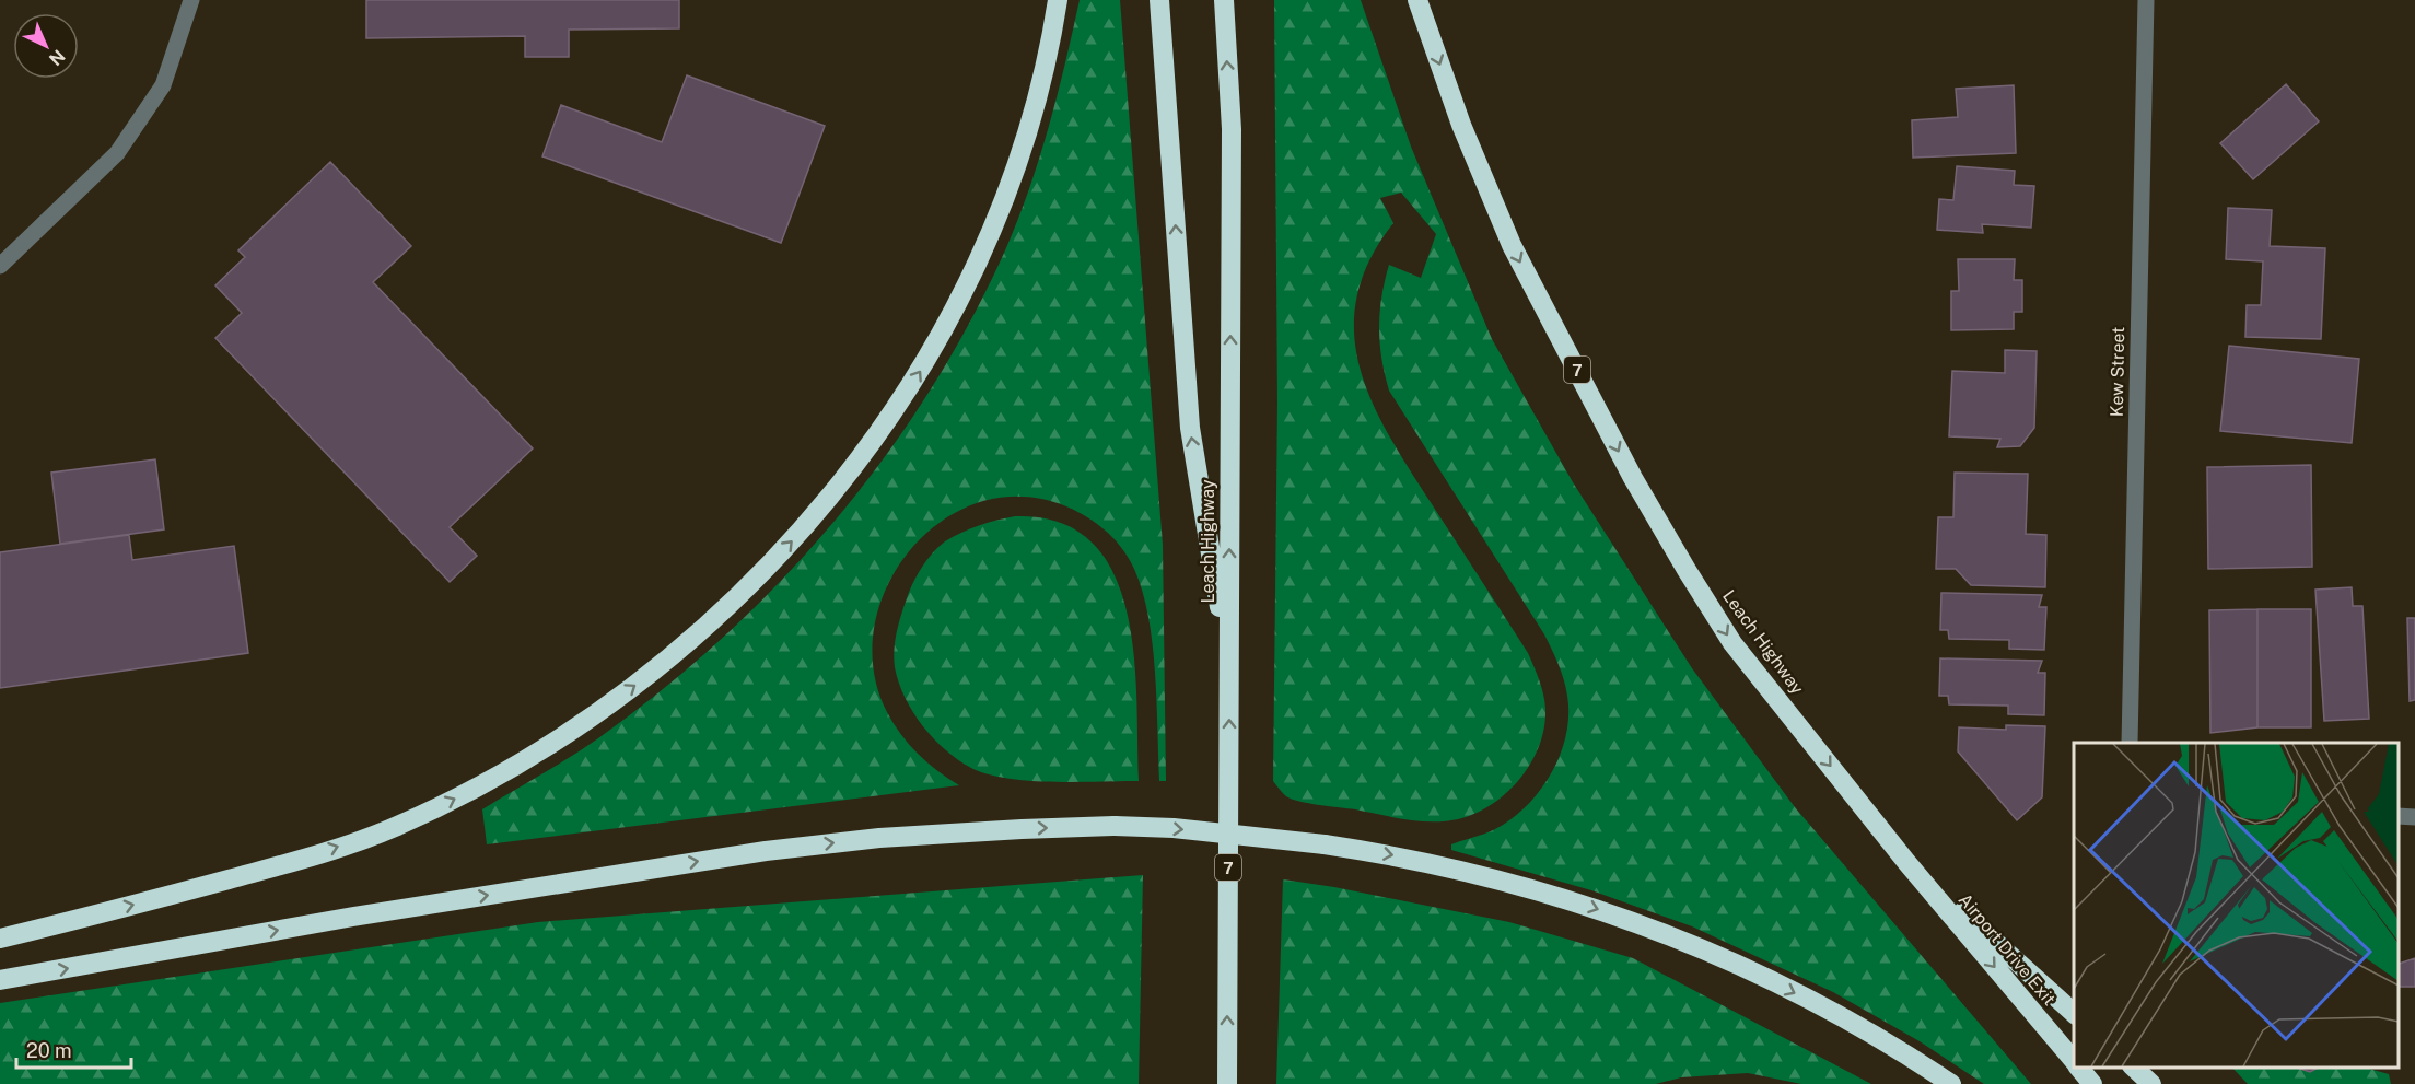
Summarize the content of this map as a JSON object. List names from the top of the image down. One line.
{"streets":{"highway":["7","Leach Highway","Airport Drive Exit"],"street":["Kew Street"]},"crossings":[["Leach Highway","Airport Drive Exit"]],"scale_bar":"20 m","north":"bottom right"}
